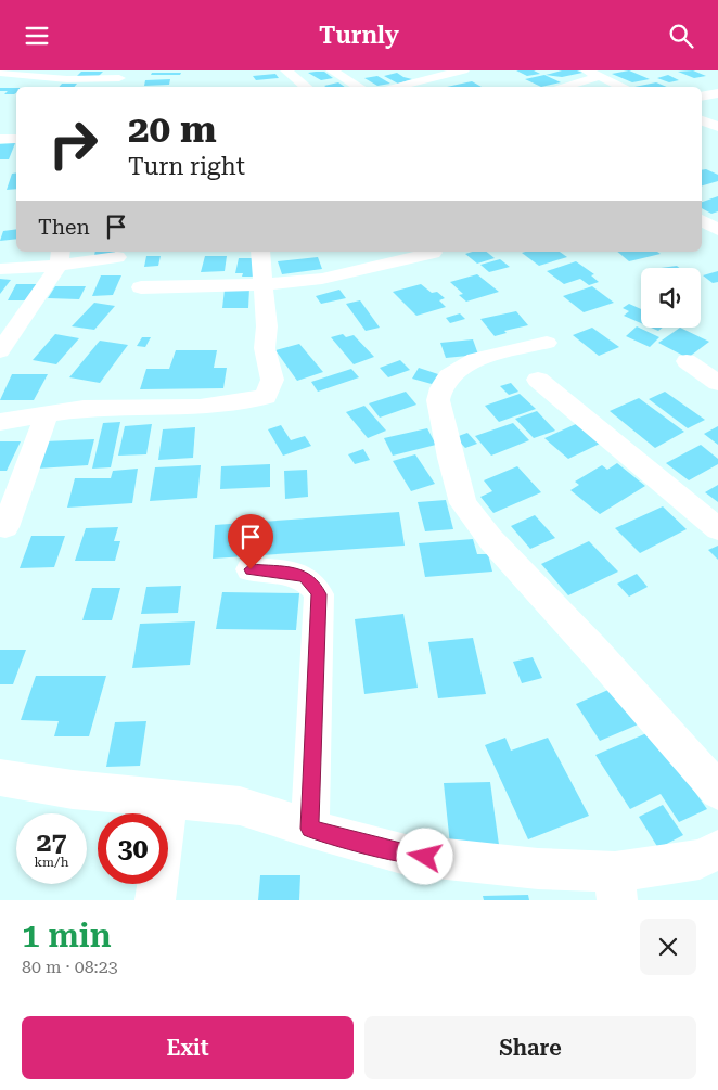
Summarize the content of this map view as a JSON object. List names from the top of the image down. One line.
{"page":{"header":"Turnly","turn":["20 m","Turn right"],"then":"Then","speed":"27 km/h","limit":"30","heading":["1 min","80 m · 08:23"],"buttons":["Exit","Share"]}}
